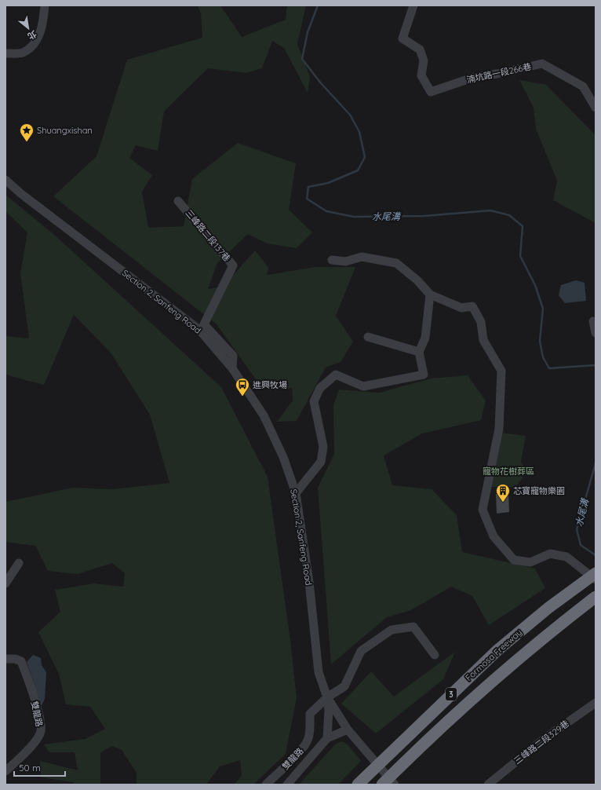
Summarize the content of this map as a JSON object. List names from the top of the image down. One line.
{"streets":{"highway":["Formosa Freeway","3"],"street":["湳坑路一段266巷","三峰路二段137巷","Section 2, Sanfeng Road","雙龍路","三峰路二段329巷"]},"crossings":[["三峰路二段137巷","Section 2, Sanfeng Road"],["Section 2, Sanfeng Road","雙龍路"]],"water":["水尾溝"],"parks":["寵物花樹葬區"],"places":{"place":["Shuangxishan"],"bus stop":["進興牧場"],"building":["芯寶寵物樂園"]},"scale_bar":"50 m","north":"bottom right"}
